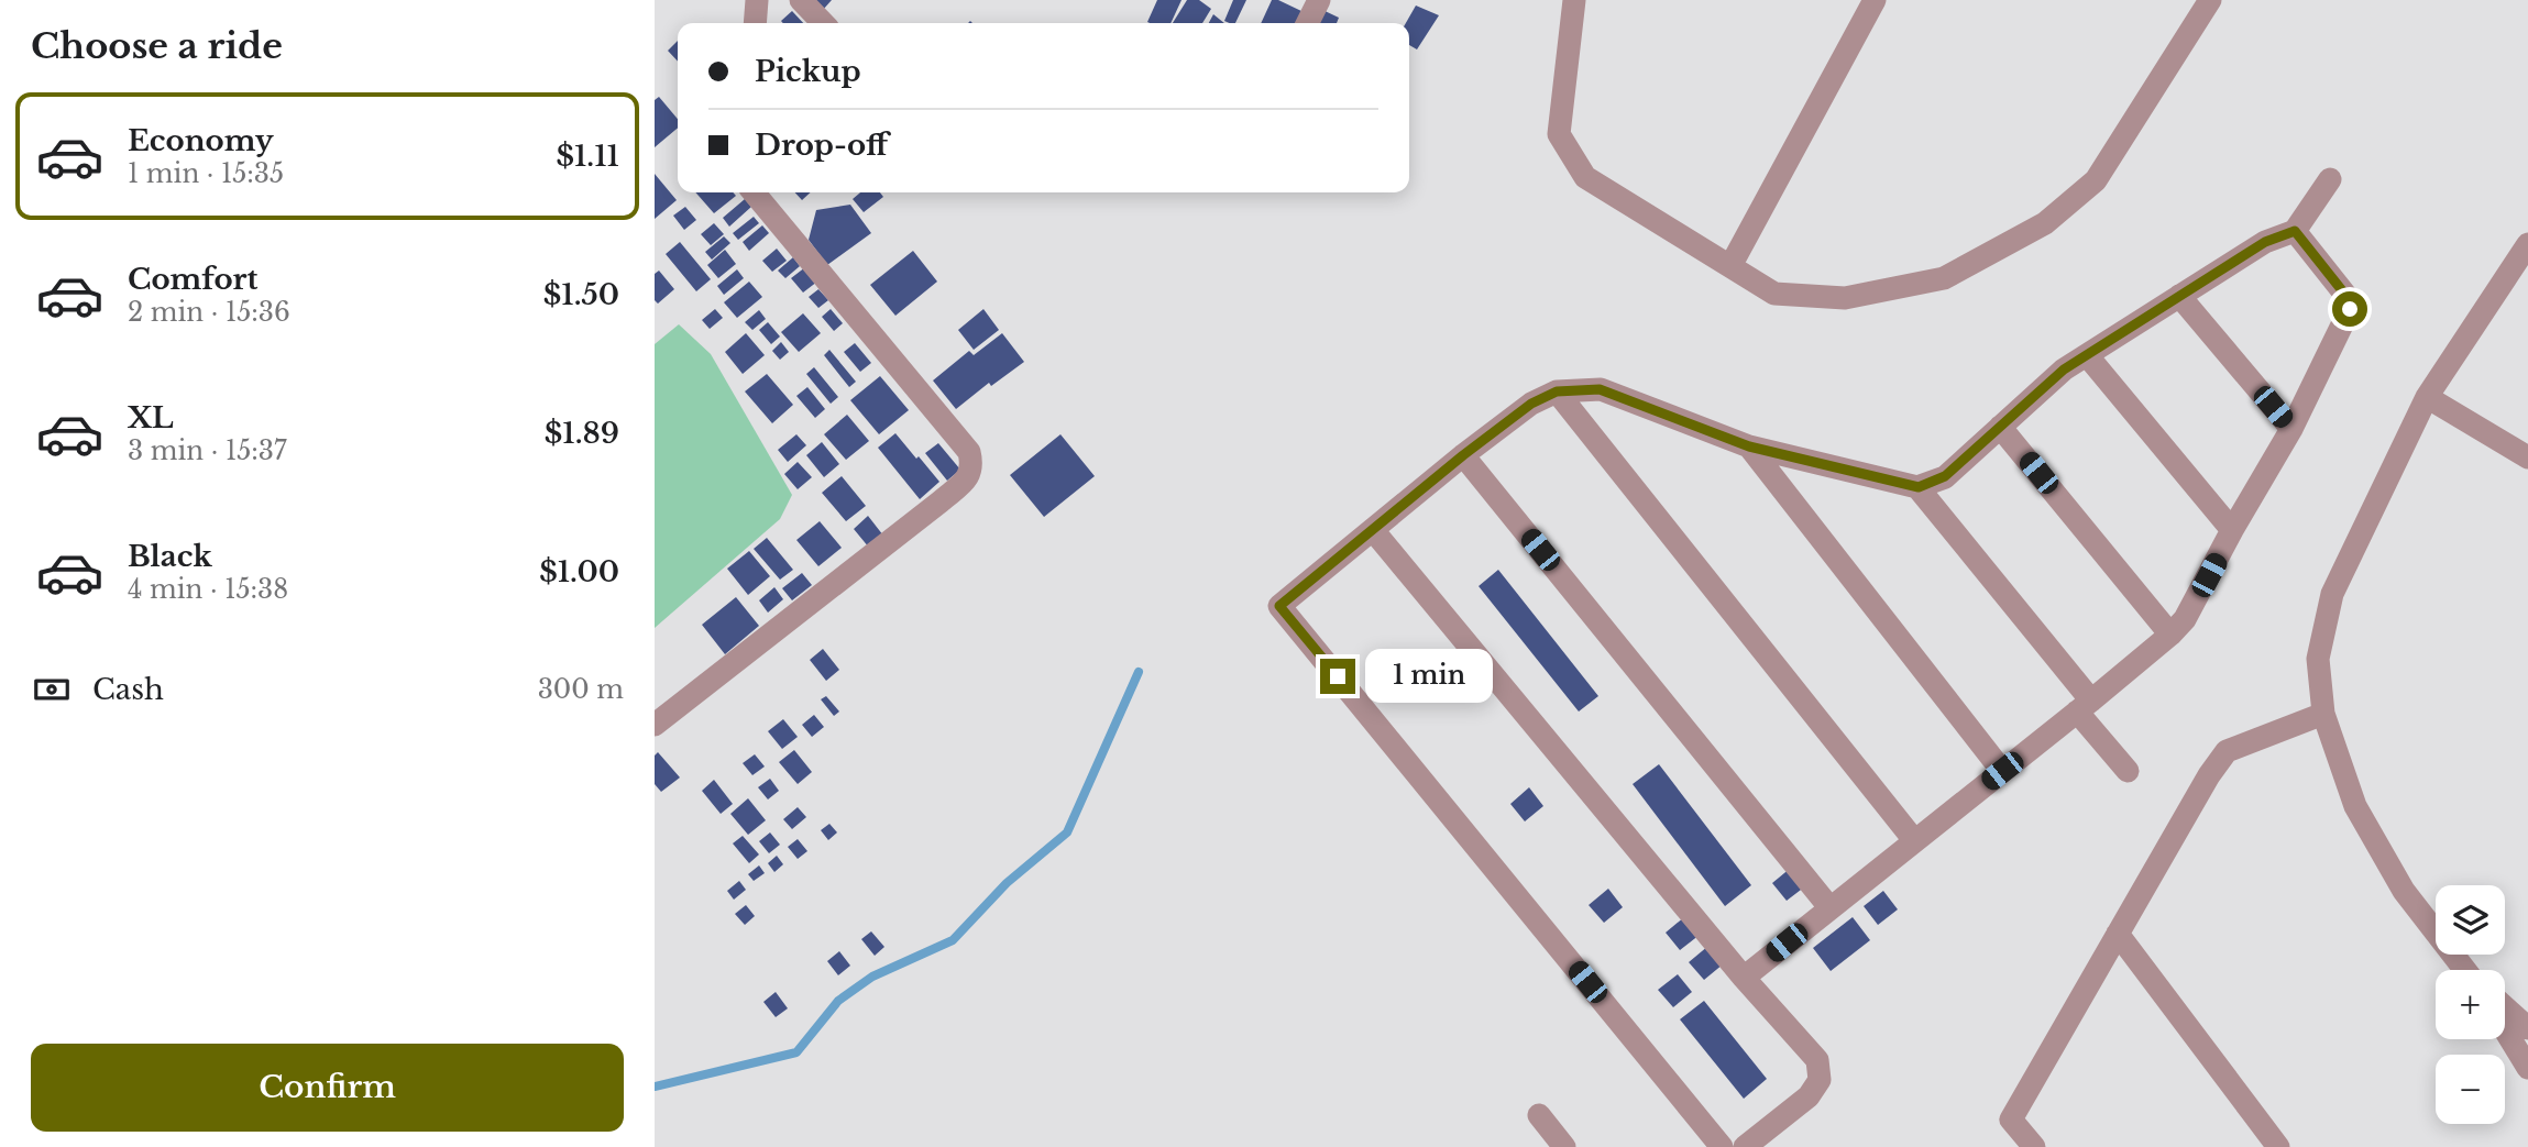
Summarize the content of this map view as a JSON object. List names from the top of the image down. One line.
{"page":{"heading":"Choose a ride","banner":["Pickup","Drop-off"],"list":[{"name":"Economy","note":"1 min · 15:35","value":"$1.11"},{"name":"Comfort","note":"2 min · 15:36","value":"$1.50"},{"name":"XL","note":"3 min · 15:37","value":"$1.89"},{"name":"Black","note":"4 min · 15:38","value":"$1.00"}],"pay":["Cash","300 m"],"bubble":"1 min","map_buttons":["+","−"],"buttons":"Confirm"}}
